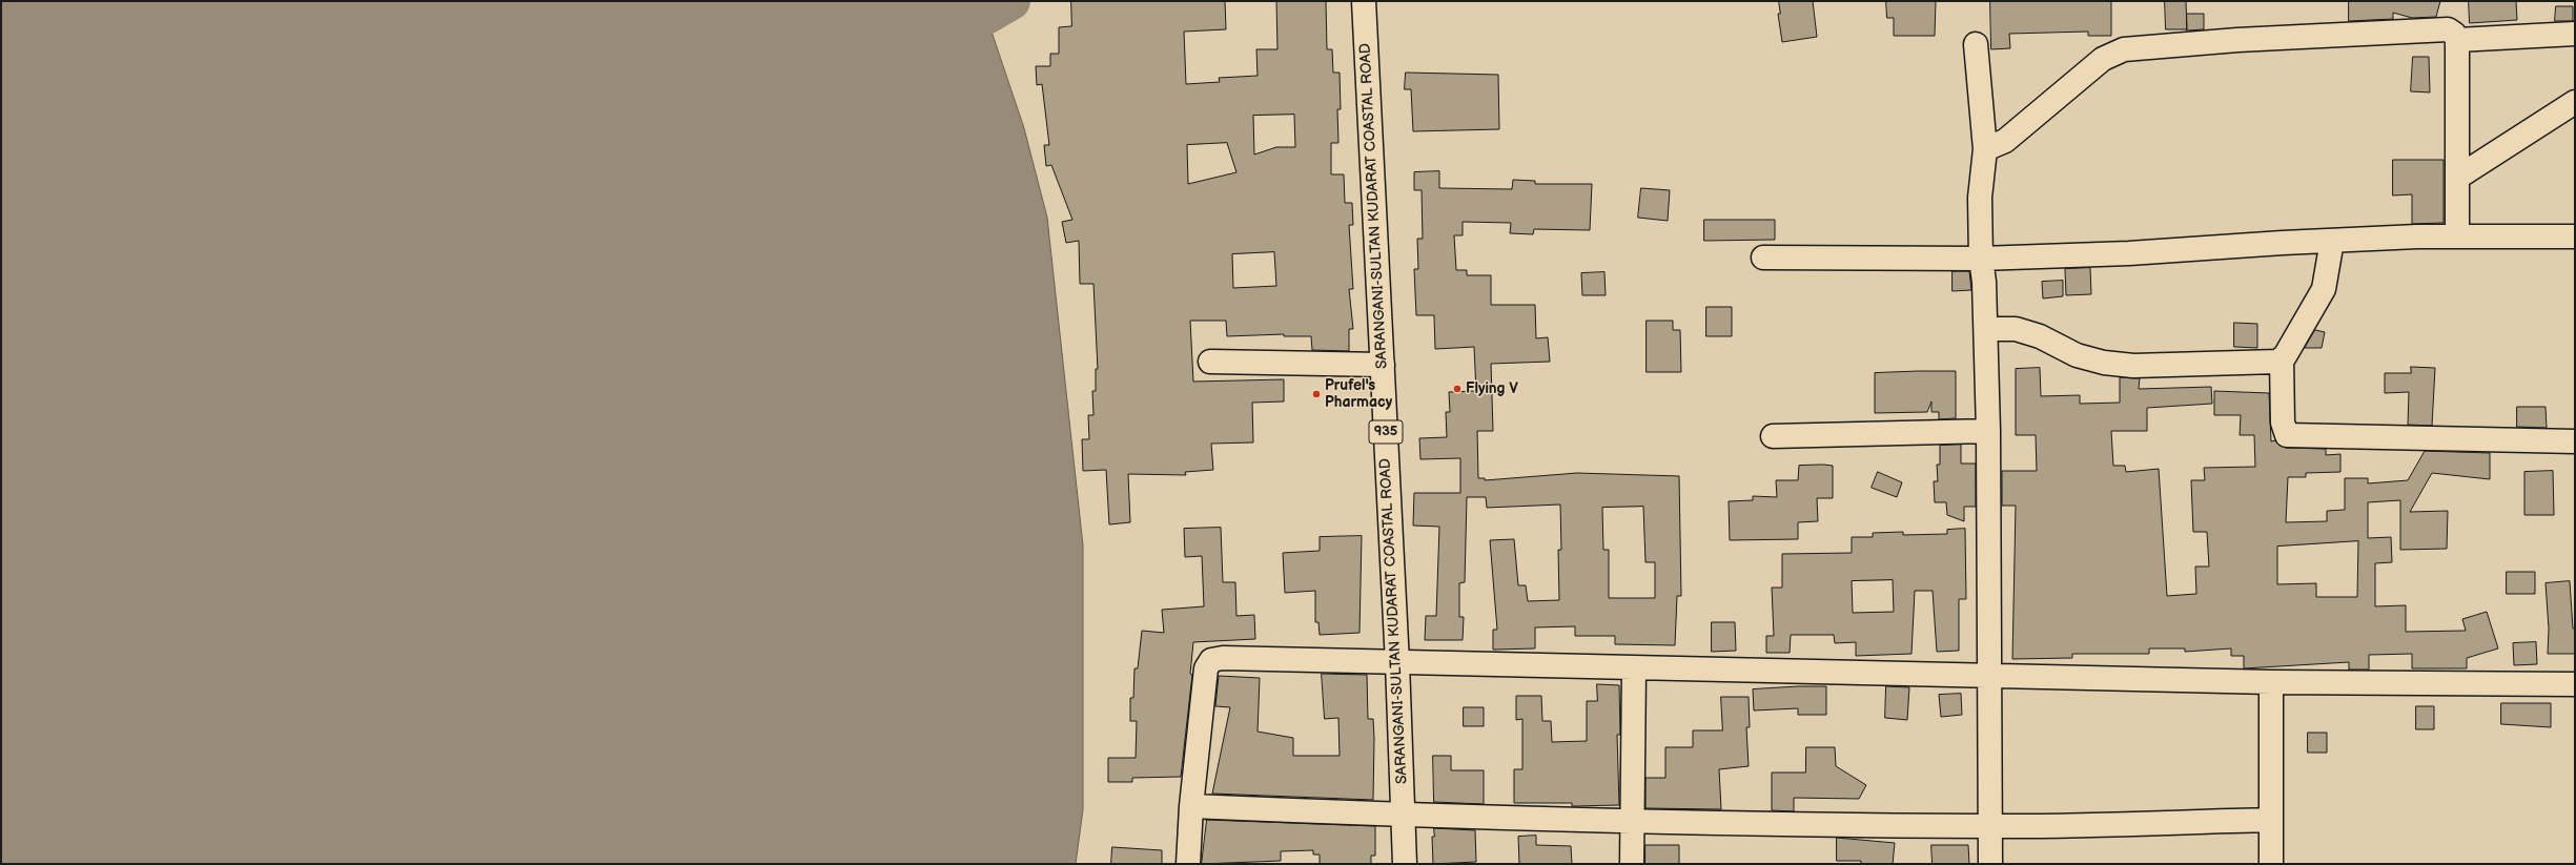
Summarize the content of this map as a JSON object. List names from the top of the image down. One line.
{"streets":{"street":["SARANGANI-SULTAN KUDARAT COASTAL ROAD","935"]},"places":["Flying V","Prufel's Pharmacy"]}
